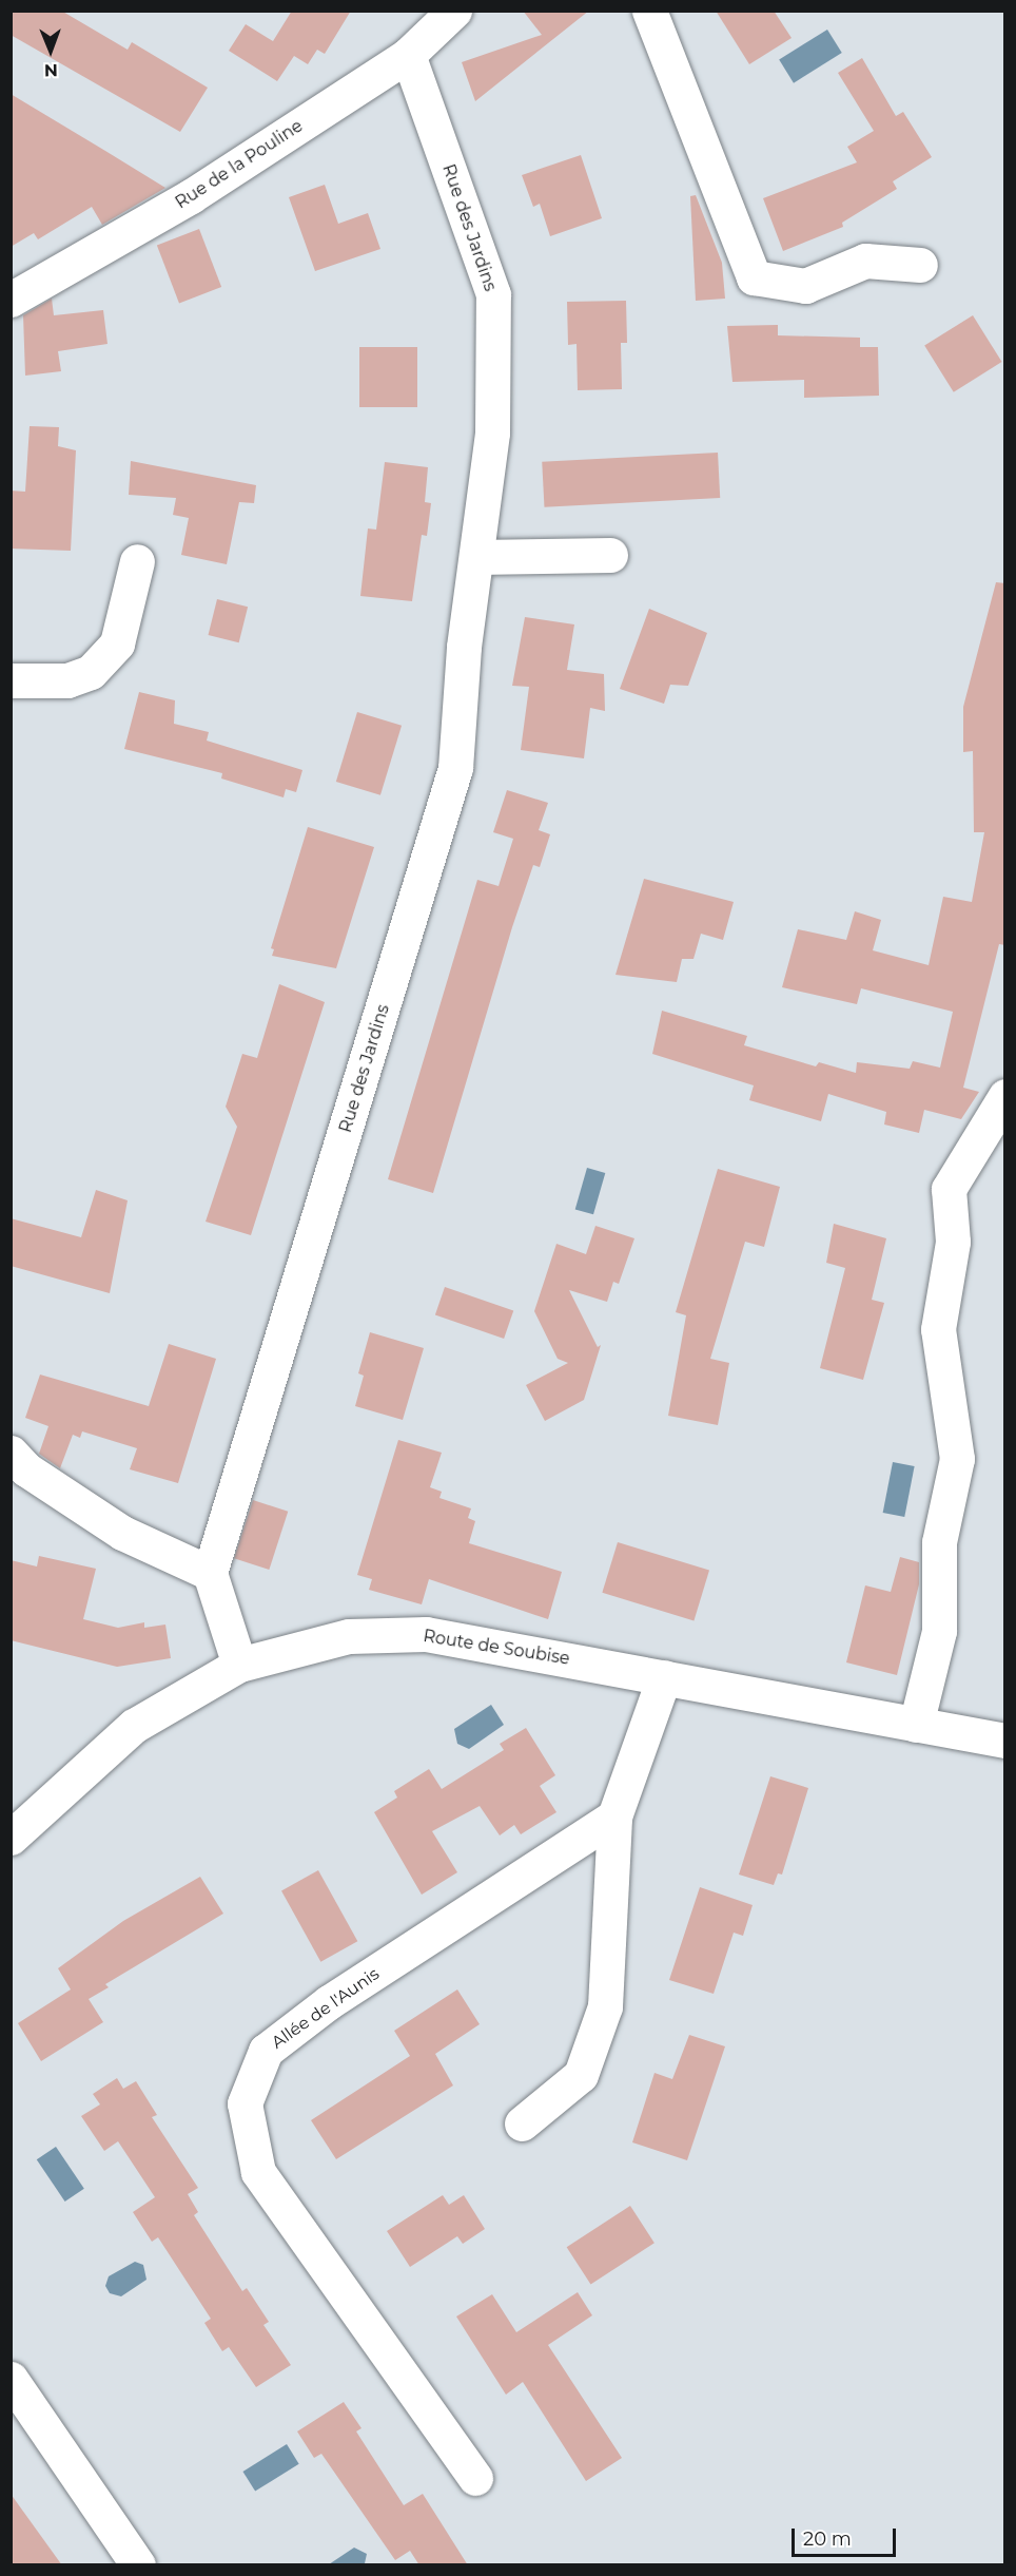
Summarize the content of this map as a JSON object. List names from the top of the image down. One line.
{"streets":{"street":["Rue de la Pouline","Rue des Jardins","Route de Soubise","Allée de l'Aunis"]},"crossings":[["Rue de la Pouline","Rue des Jardins"]],"scale_bar":"20 m","north":"bottom"}
